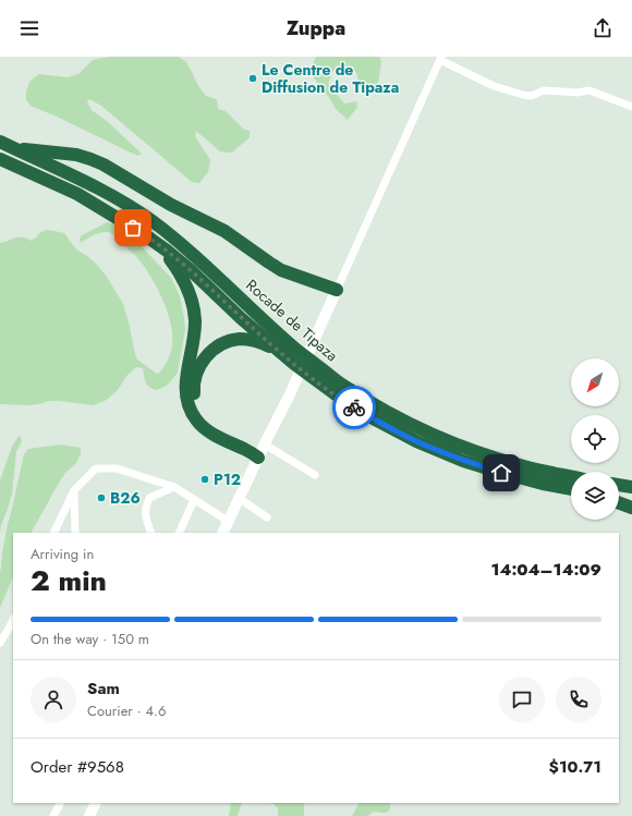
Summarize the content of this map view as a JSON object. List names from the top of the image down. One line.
{"streets":{"highway":["Rocade de Tipaza"]},"places":["Le Centre de Diffusion de Tipaza","P12","B26"],"north":"bottom left","page":{"header":"Zuppa","heading":["2 min","Arriving in","14:04–14:09"],"panel":["Sam","Courier · 4.6","Order #9568","$10.71"],"bar":"On the way · 150 m"}}
